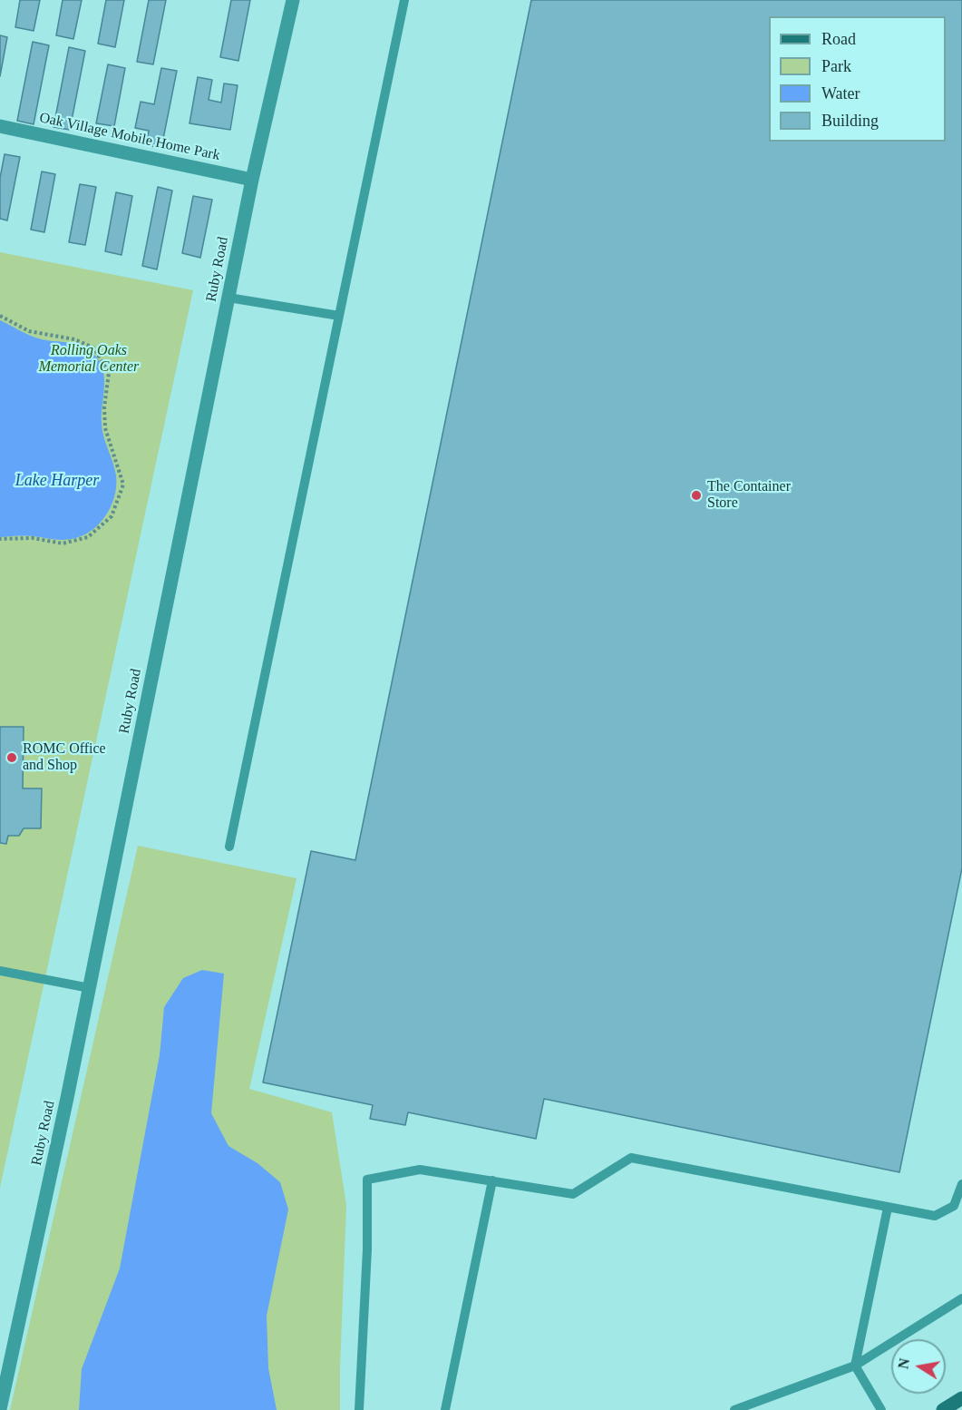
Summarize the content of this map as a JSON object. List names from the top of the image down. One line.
{"streets":{"street":["Oak Village Mobile Home Park","Ruby Road"]},"crossings":[["Oak Village Mobile Home Park","Ruby Road"]],"water":["Lake Harper"],"parks":["Rolling Oaks Memorial Center"],"places":["The Container Store","ROMC Office and Shop"],"legend":["Road","Park","Water","Building"],"north":"left"}
